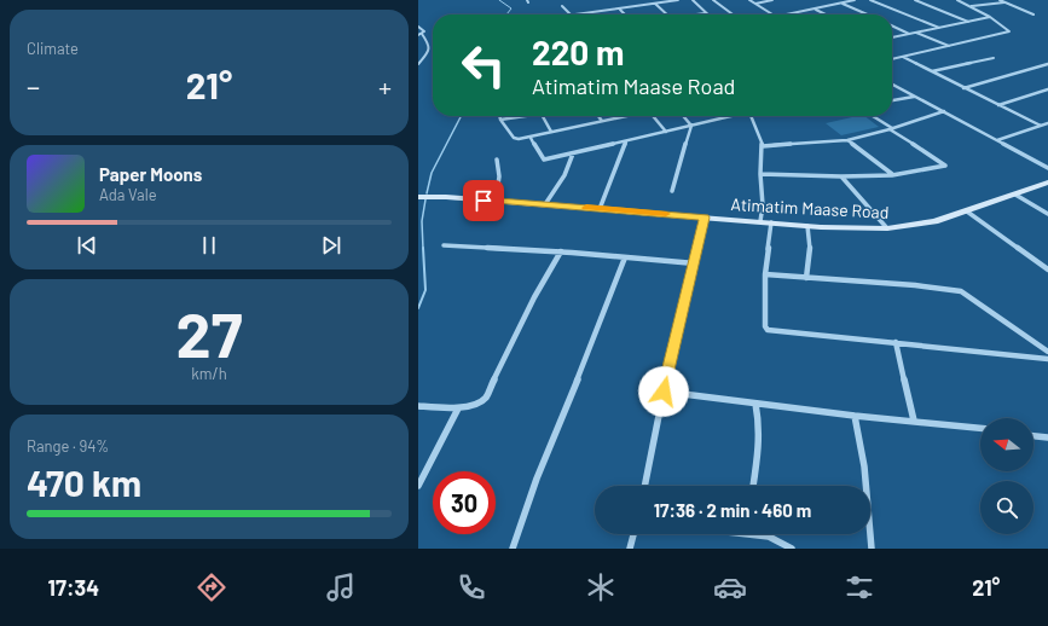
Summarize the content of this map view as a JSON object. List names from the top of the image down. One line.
{"streets":{"main road":["Atimatim Maase Road"]},"north":"left","page":{"tile":["Climate",["27","km/h"],["Range · 94%","470 km"]],"turn":["220 m","Atimatim Maase Road"],"heat":["−","21°","+"],"song":["Paper Moons","Ada Vale"],"limit":"30","trip":"17:36 · 2 min · 460 m","tabs":["17:34","21°"]}}
